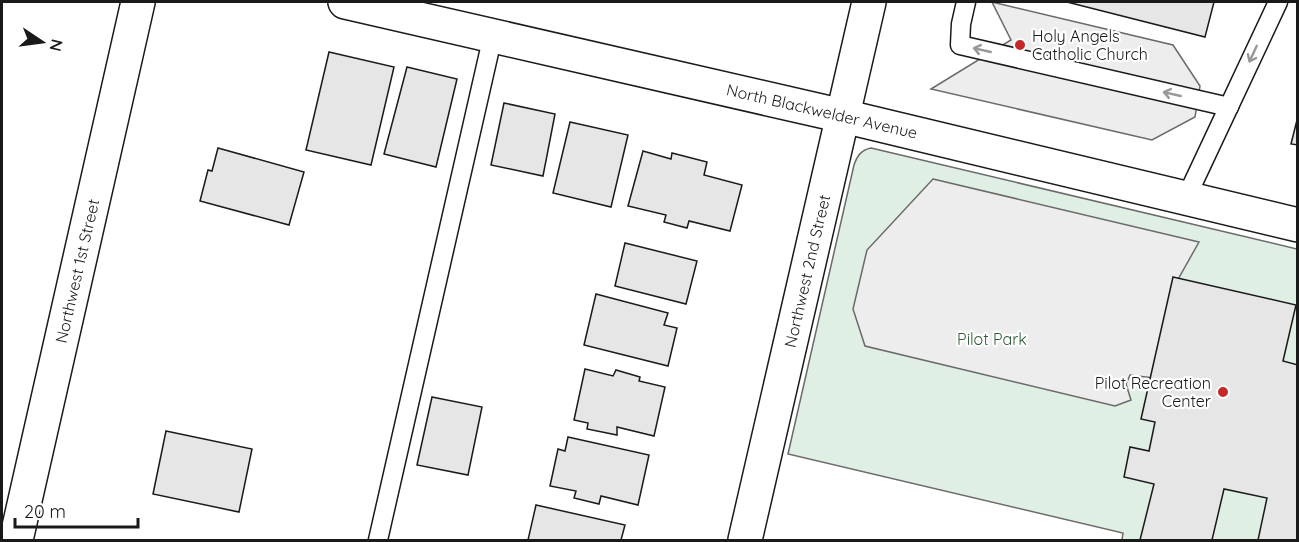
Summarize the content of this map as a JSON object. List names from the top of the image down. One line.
{"streets":{"street":["North Blackwelder Avenue","Northwest 1st Street","Northwest 2nd Street"]},"crossings":[["North Blackwelder Avenue","Northwest 2nd Street"]],"parks":["Pilot Park"],"places":["Holy Angels Catholic Church","Pilot Recreation Center"],"scale_bar":"20 m","north":"right"}
